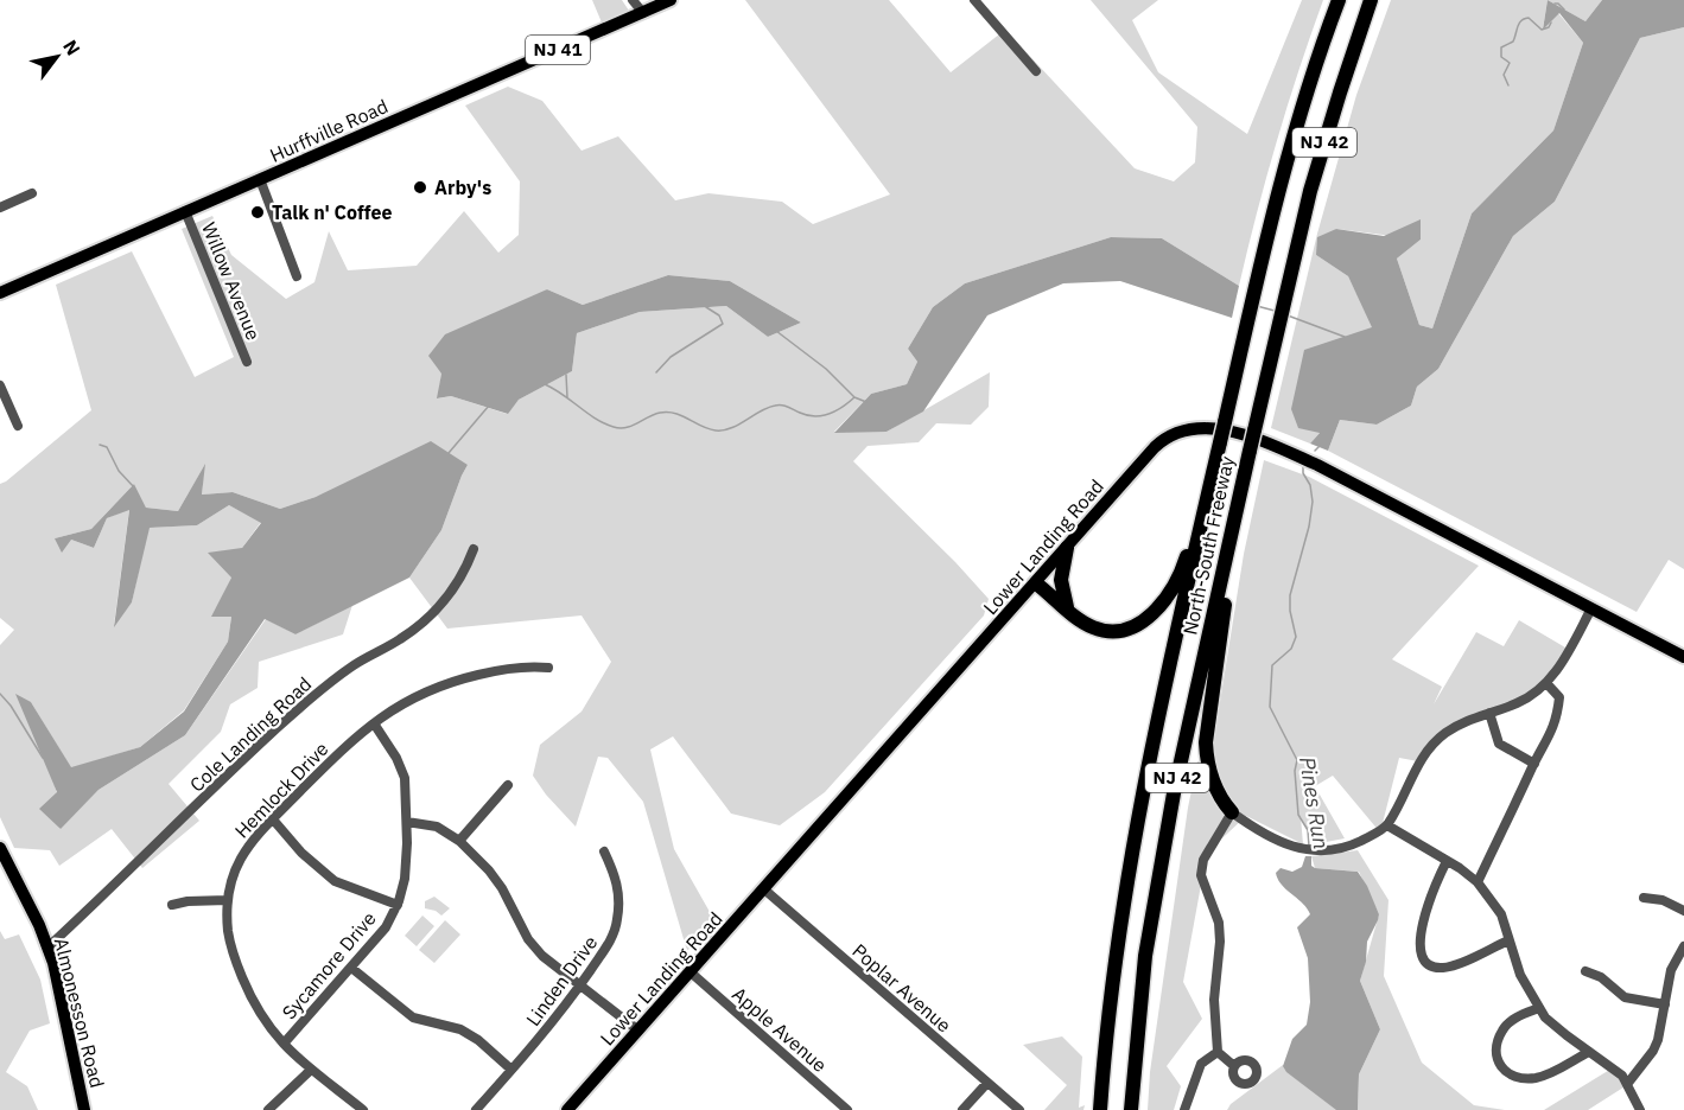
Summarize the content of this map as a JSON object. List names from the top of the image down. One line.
{"streets":{"highway":["NJ 42","North-South Freeway"],"main road":["NJ 41","Hurffville Road","Lower Landing Road","Almonesson Road"],"street":["Willow Avenue","Cole Landing Road","Hemlock Drive","Sycamore Drive","Linden Drive","Poplar Avenue","Apple Avenue"]},"crossings":[["Hurffville Road","Willow Avenue"],["Lower Landing Road","Poplar Avenue"],["Lower Landing Road","Apple Avenue"],["Cole Landing Road","Almonesson Road"],["Hemlock Drive","Sycamore Drive"]],"water":["Pines Run"],"places":["Arby's","Talk n' Coffee"],"north":"top right"}
